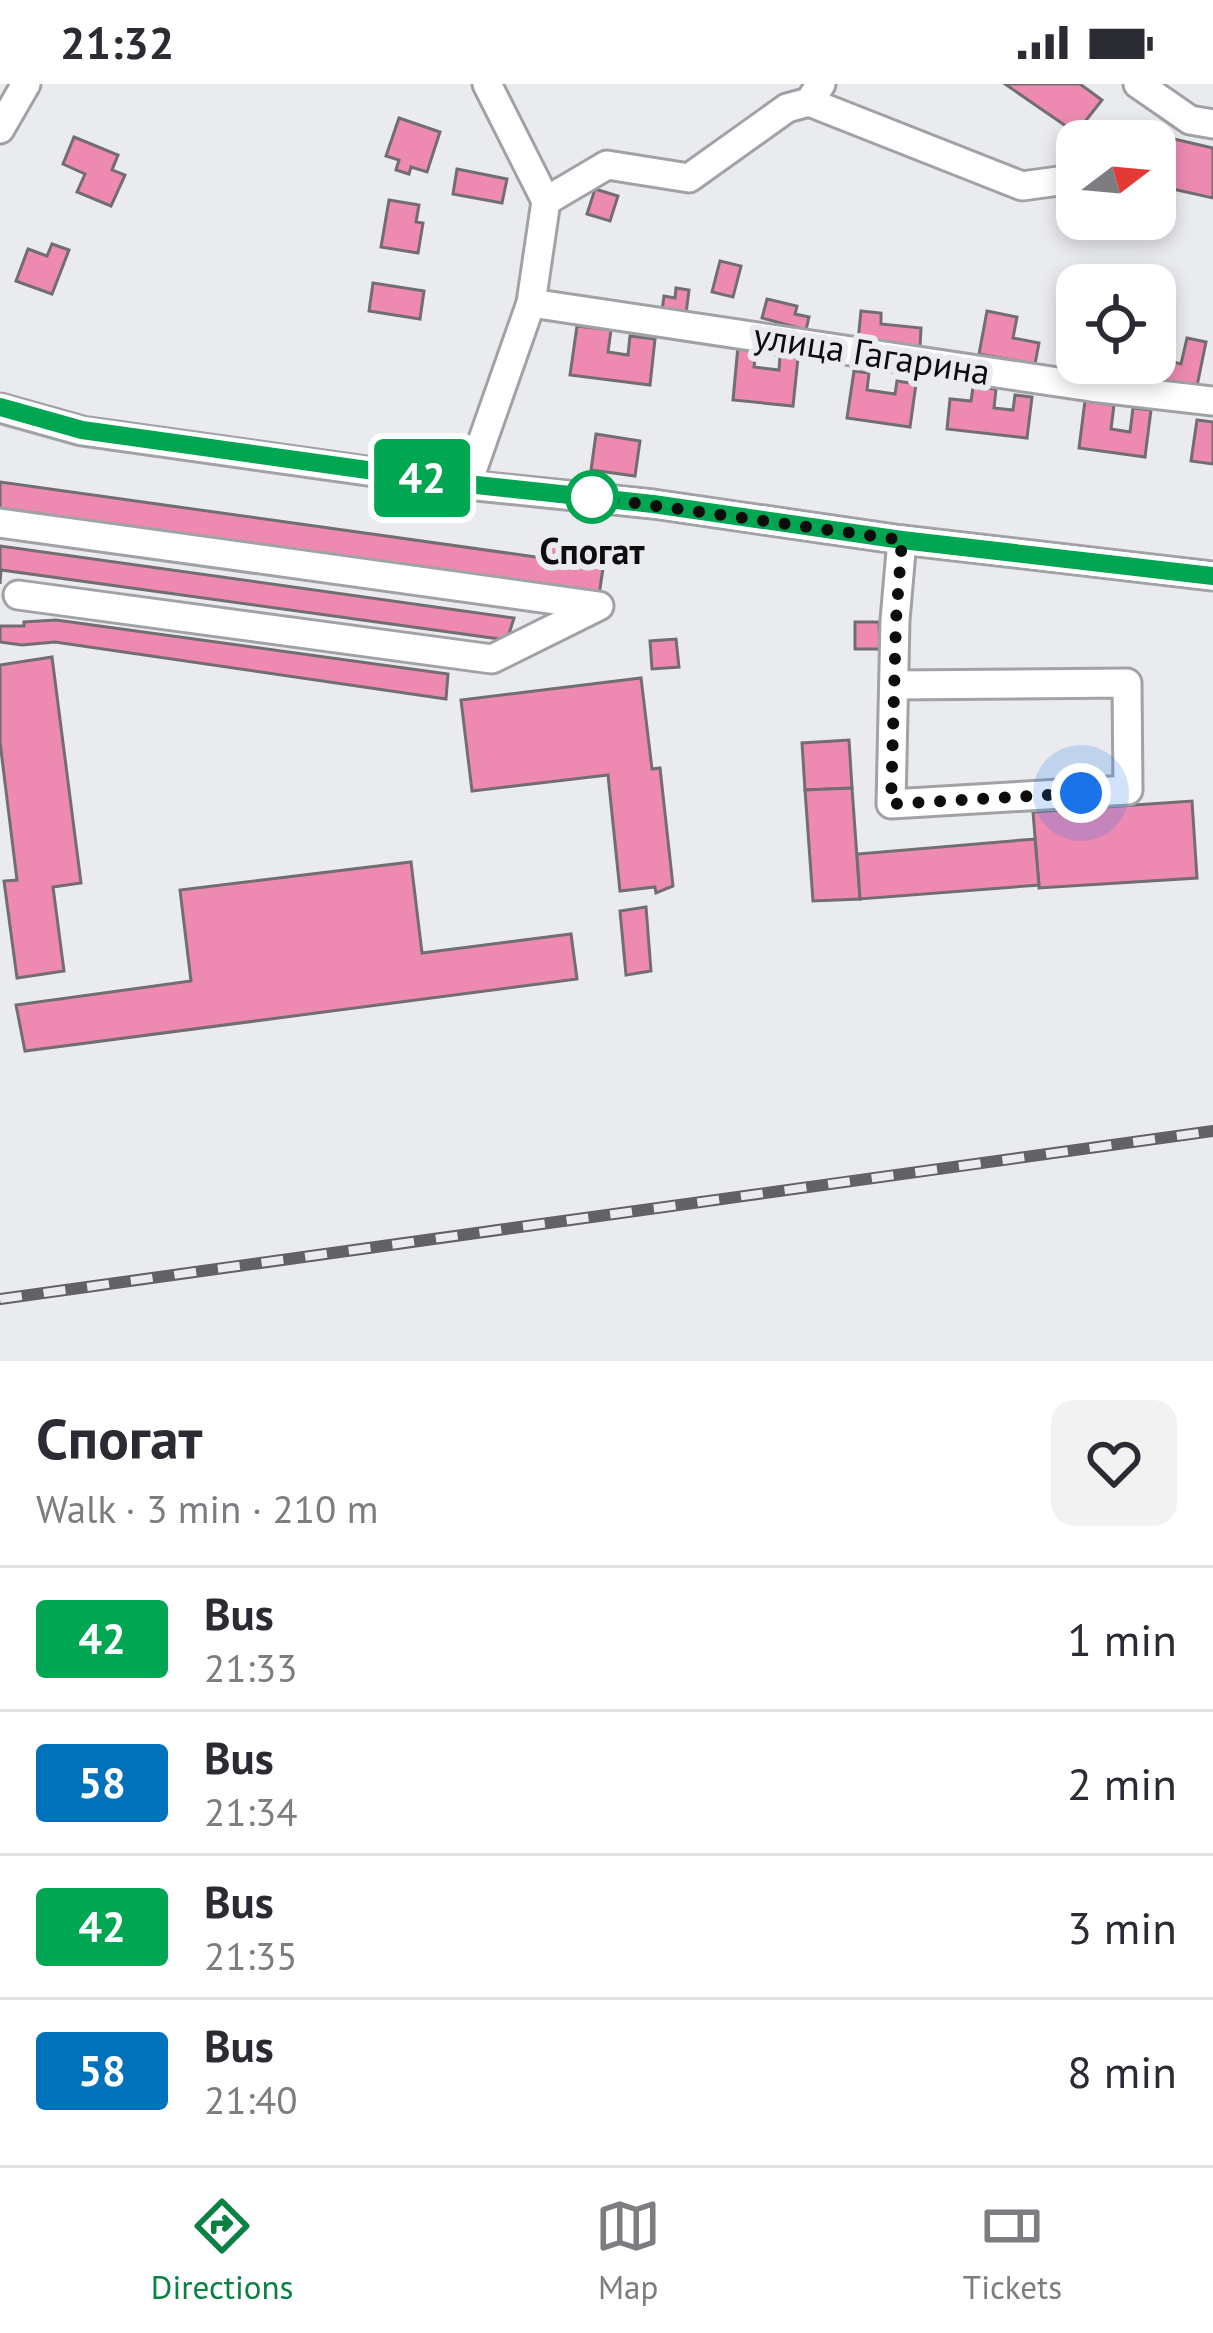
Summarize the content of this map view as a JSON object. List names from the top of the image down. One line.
{"streets":{"street":["улица Гагарина"]},"places":["Спогат"],"lines":["bus line 42"],"north":"right","page":{"status":"21:32","on_map":"42","heading":["Спогат","Walk · 3 min · 210 m"],"list":[{"mark":"42","name":"Bus","note":"21:33","value":"1 min"},{"mark":"58","name":"Bus","note":"21:34","value":"2 min"},{"mark":"42","name":"Bus","note":"21:35","value":"3 min"},{"mark":"58","name":"Bus","note":"21:40","value":"8 min"}],"tabs":["Directions","Map","Tickets"]}}
